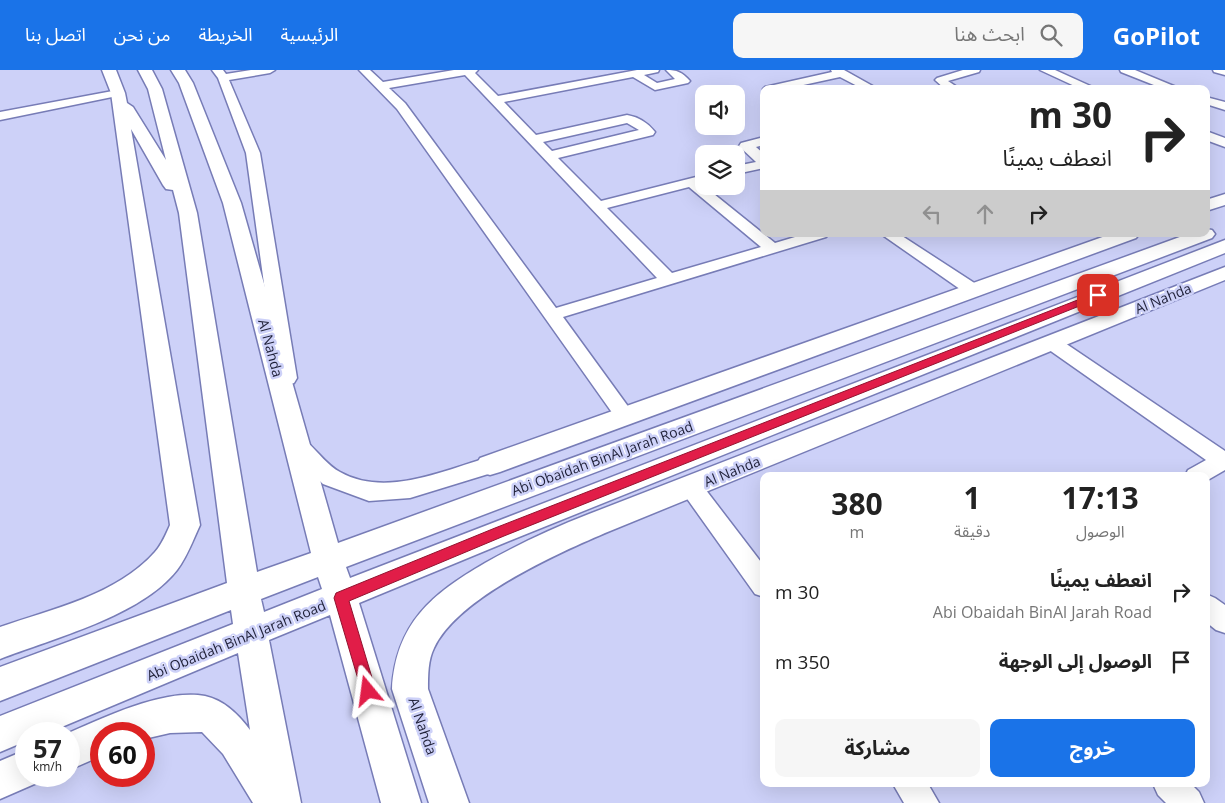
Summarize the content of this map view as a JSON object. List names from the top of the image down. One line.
{"streets":{"main road":["Al Nahda","Abi Obaidah BinAl Jarah Road"]},"crossings":[["Al Nahda","Abi Obaidah BinAl Jarah Road"]],"page":{"header":"GoPilot","search":"ابحث هنا","nav":["الرئيسية","الخريطة","من نحن","اتصل بنا"],"turn":["30 m","انعطف يمينًا"],"eta":["17:13","الوصول","1","دقيقة","380","m"],"list":[{"name":"انعطف يمينًا","note":"Abi Obaidah BinAl Jarah Road","value":"30 m"},{"name":"الوصول إلى الوجهة","value":"350 m"}],"buttons":["خروج","مشاركة"],"speed":"57 km/h","limit":"60"}}
